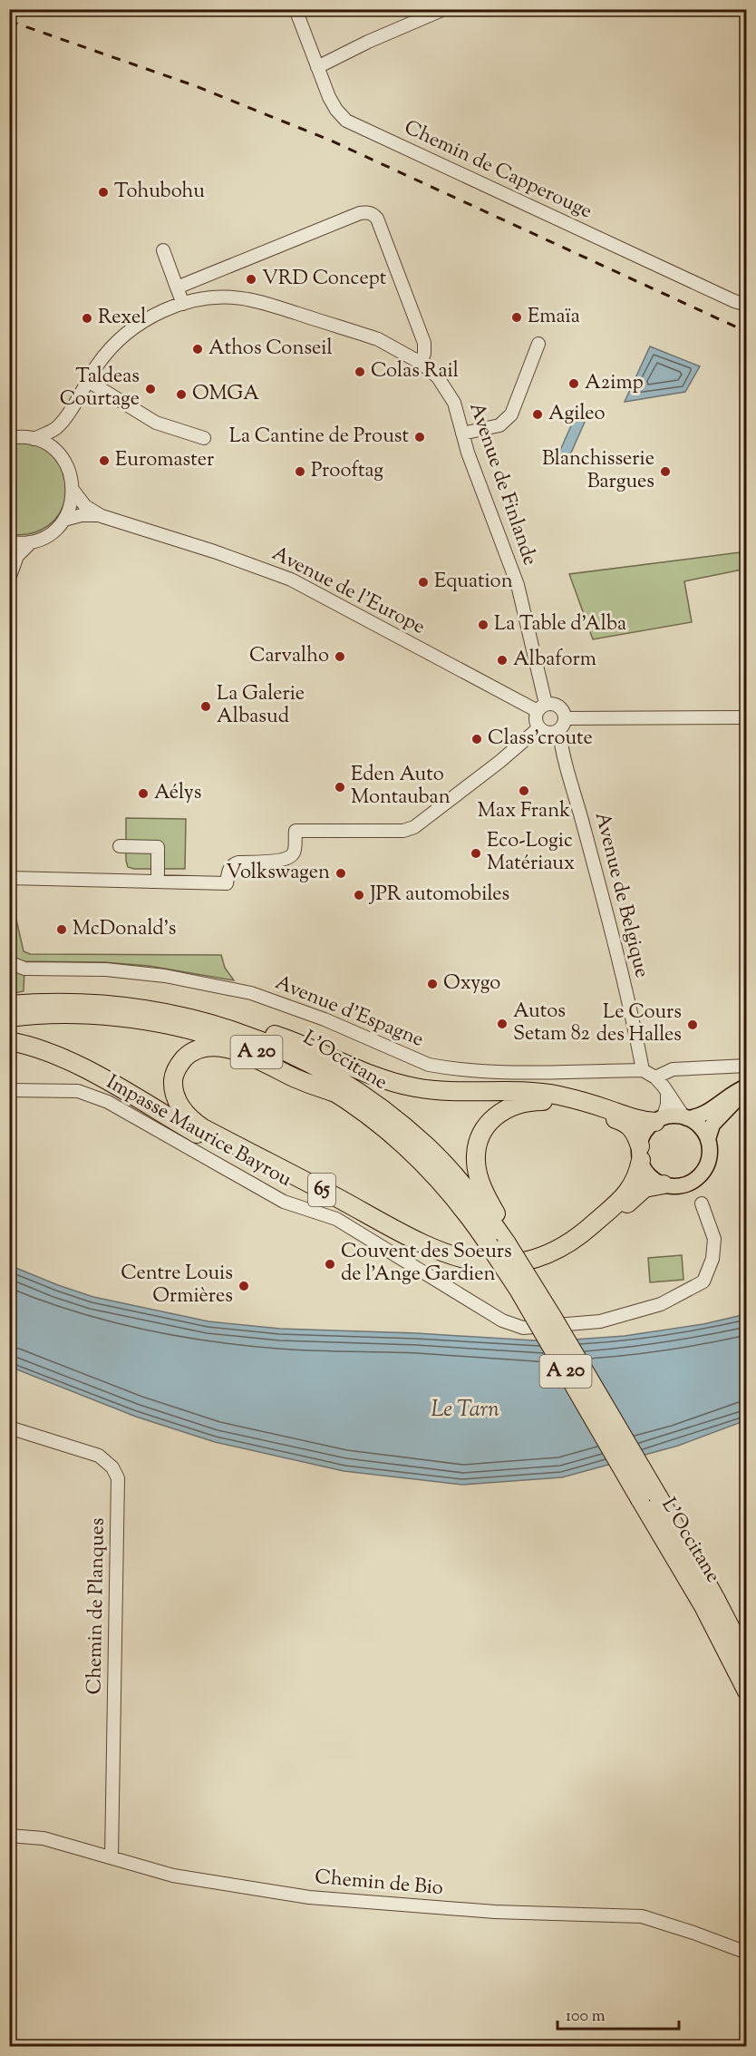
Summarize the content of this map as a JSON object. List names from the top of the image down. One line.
{"streets":{"highway":["A 20","L'Occitane","65"],"street":["Chemin de Capperouge","Avenue de Finlande","Avenue de l'Europe","Avenue de Belgique","Avenue d'Espagne","Impasse Maurice Bayrou","Chemin de Planques","Chemin de Bio"]},"crossings":[["Avenue de Finlande","Avenue de l'Europe"],["Avenue de Finlande","Avenue de Belgique"],["Avenue de l'Europe","Avenue de Belgique"],["Avenue de Belgique","Avenue d'Espagne"],["A 20","L'Occitane"],["L'Occitane","65"],["Chemin de Planques","Chemin de Bio"]],"water":["Le Tarn"],"places":["Tohubohu","VRD Concept","Emaïa","Rexel","Athos Conseil","Colas Rail","A2imp","Taldeas Courtage","OMGA","Agileo","La Cantine de Proust","Euromaster","Prooftag","Blanchisserie Bargues","Equation","La Table d'Alba","Carvalho","Albaform","La Galerie Albasud","Class'croute","Eden Auto Montauban","Max Frank","Aélys","Eco-Logic Matériaux","Volkswagen","JPR automobiles","McDonald's","Oxygo","Autos Setam 82","Le Cours des Halles","Couvent des Soeurs de l'Ange Gardien","Centre Louis Ormières"],"scale_bar":"100 m"}
